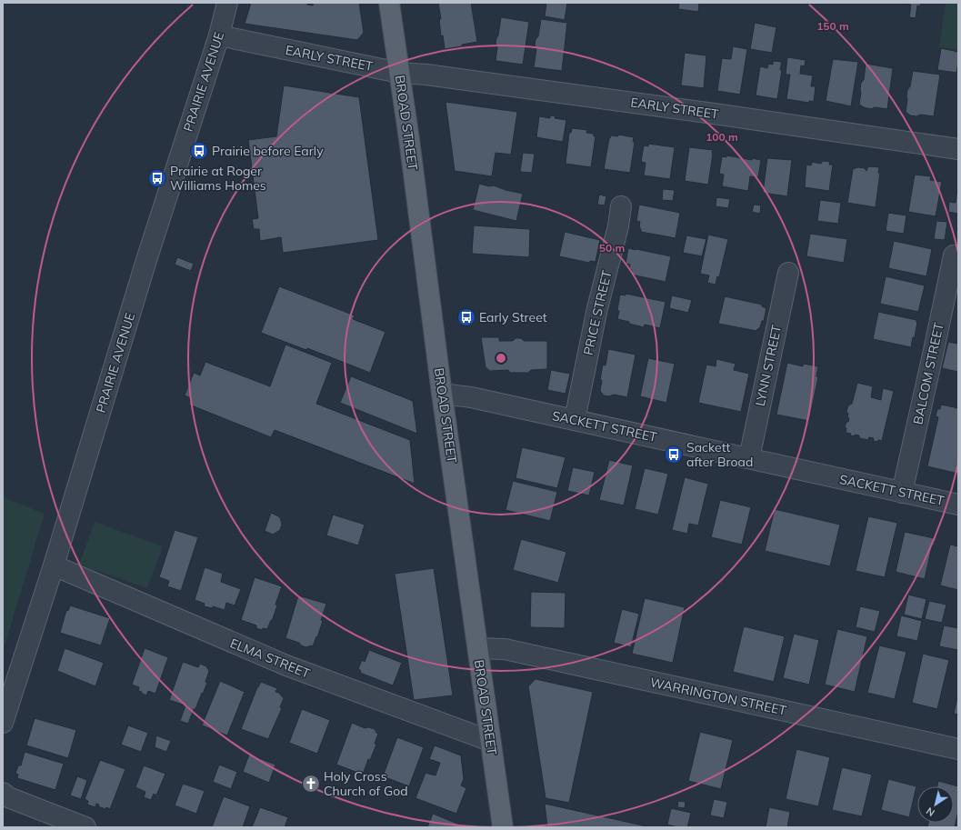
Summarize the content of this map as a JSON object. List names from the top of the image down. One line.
{"streets":{"main road":["BROAD STREET"],"street":["EARLY STREET","PRAIRIE AVENUE","PRICE STREET","LYNN STREET","BALCOM STREET","SACKETT STREET","ELMA STREET","WARRINGTON STREET"]},"crossings":[["EARLY STREET","PRAIRIE AVENUE"],["EARLY STREET","BROAD STREET"],["PRAIRIE AVENUE","ELMA STREET"],["BROAD STREET","SACKETT STREET"],["BROAD STREET","ELMA STREET"],["BROAD STREET","WARRINGTON STREET"],["PRICE STREET","SACKETT STREET"],["LYNN STREET","SACKETT STREET"],["BALCOM STREET","SACKETT STREET"]],"places":{"bus stop":["Prairie before Early","Prairie at Roger Williams Homes","Early Street","Sackett after Broad"],"church":["Holy Cross Church of God"]},"north":"bottom left","rings":["150 m","100 m","50 m"]}
